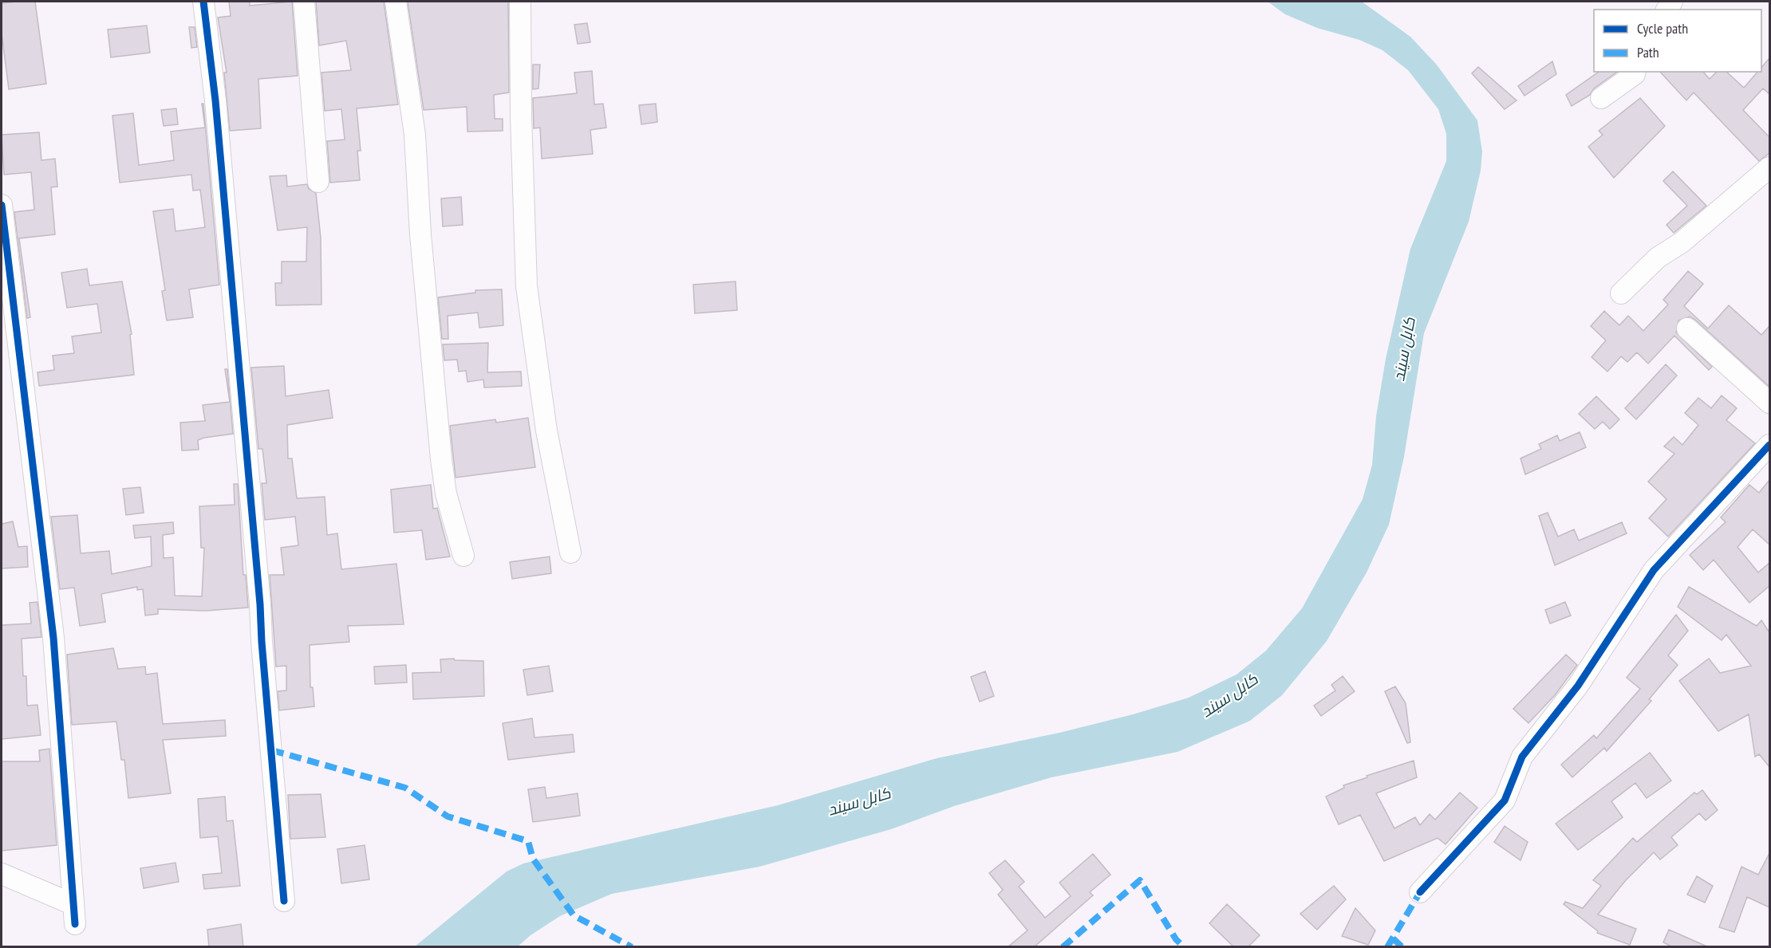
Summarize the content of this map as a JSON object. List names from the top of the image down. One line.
{"water":["کابل سيند"],"legend":["Cycle path","Path"]}
